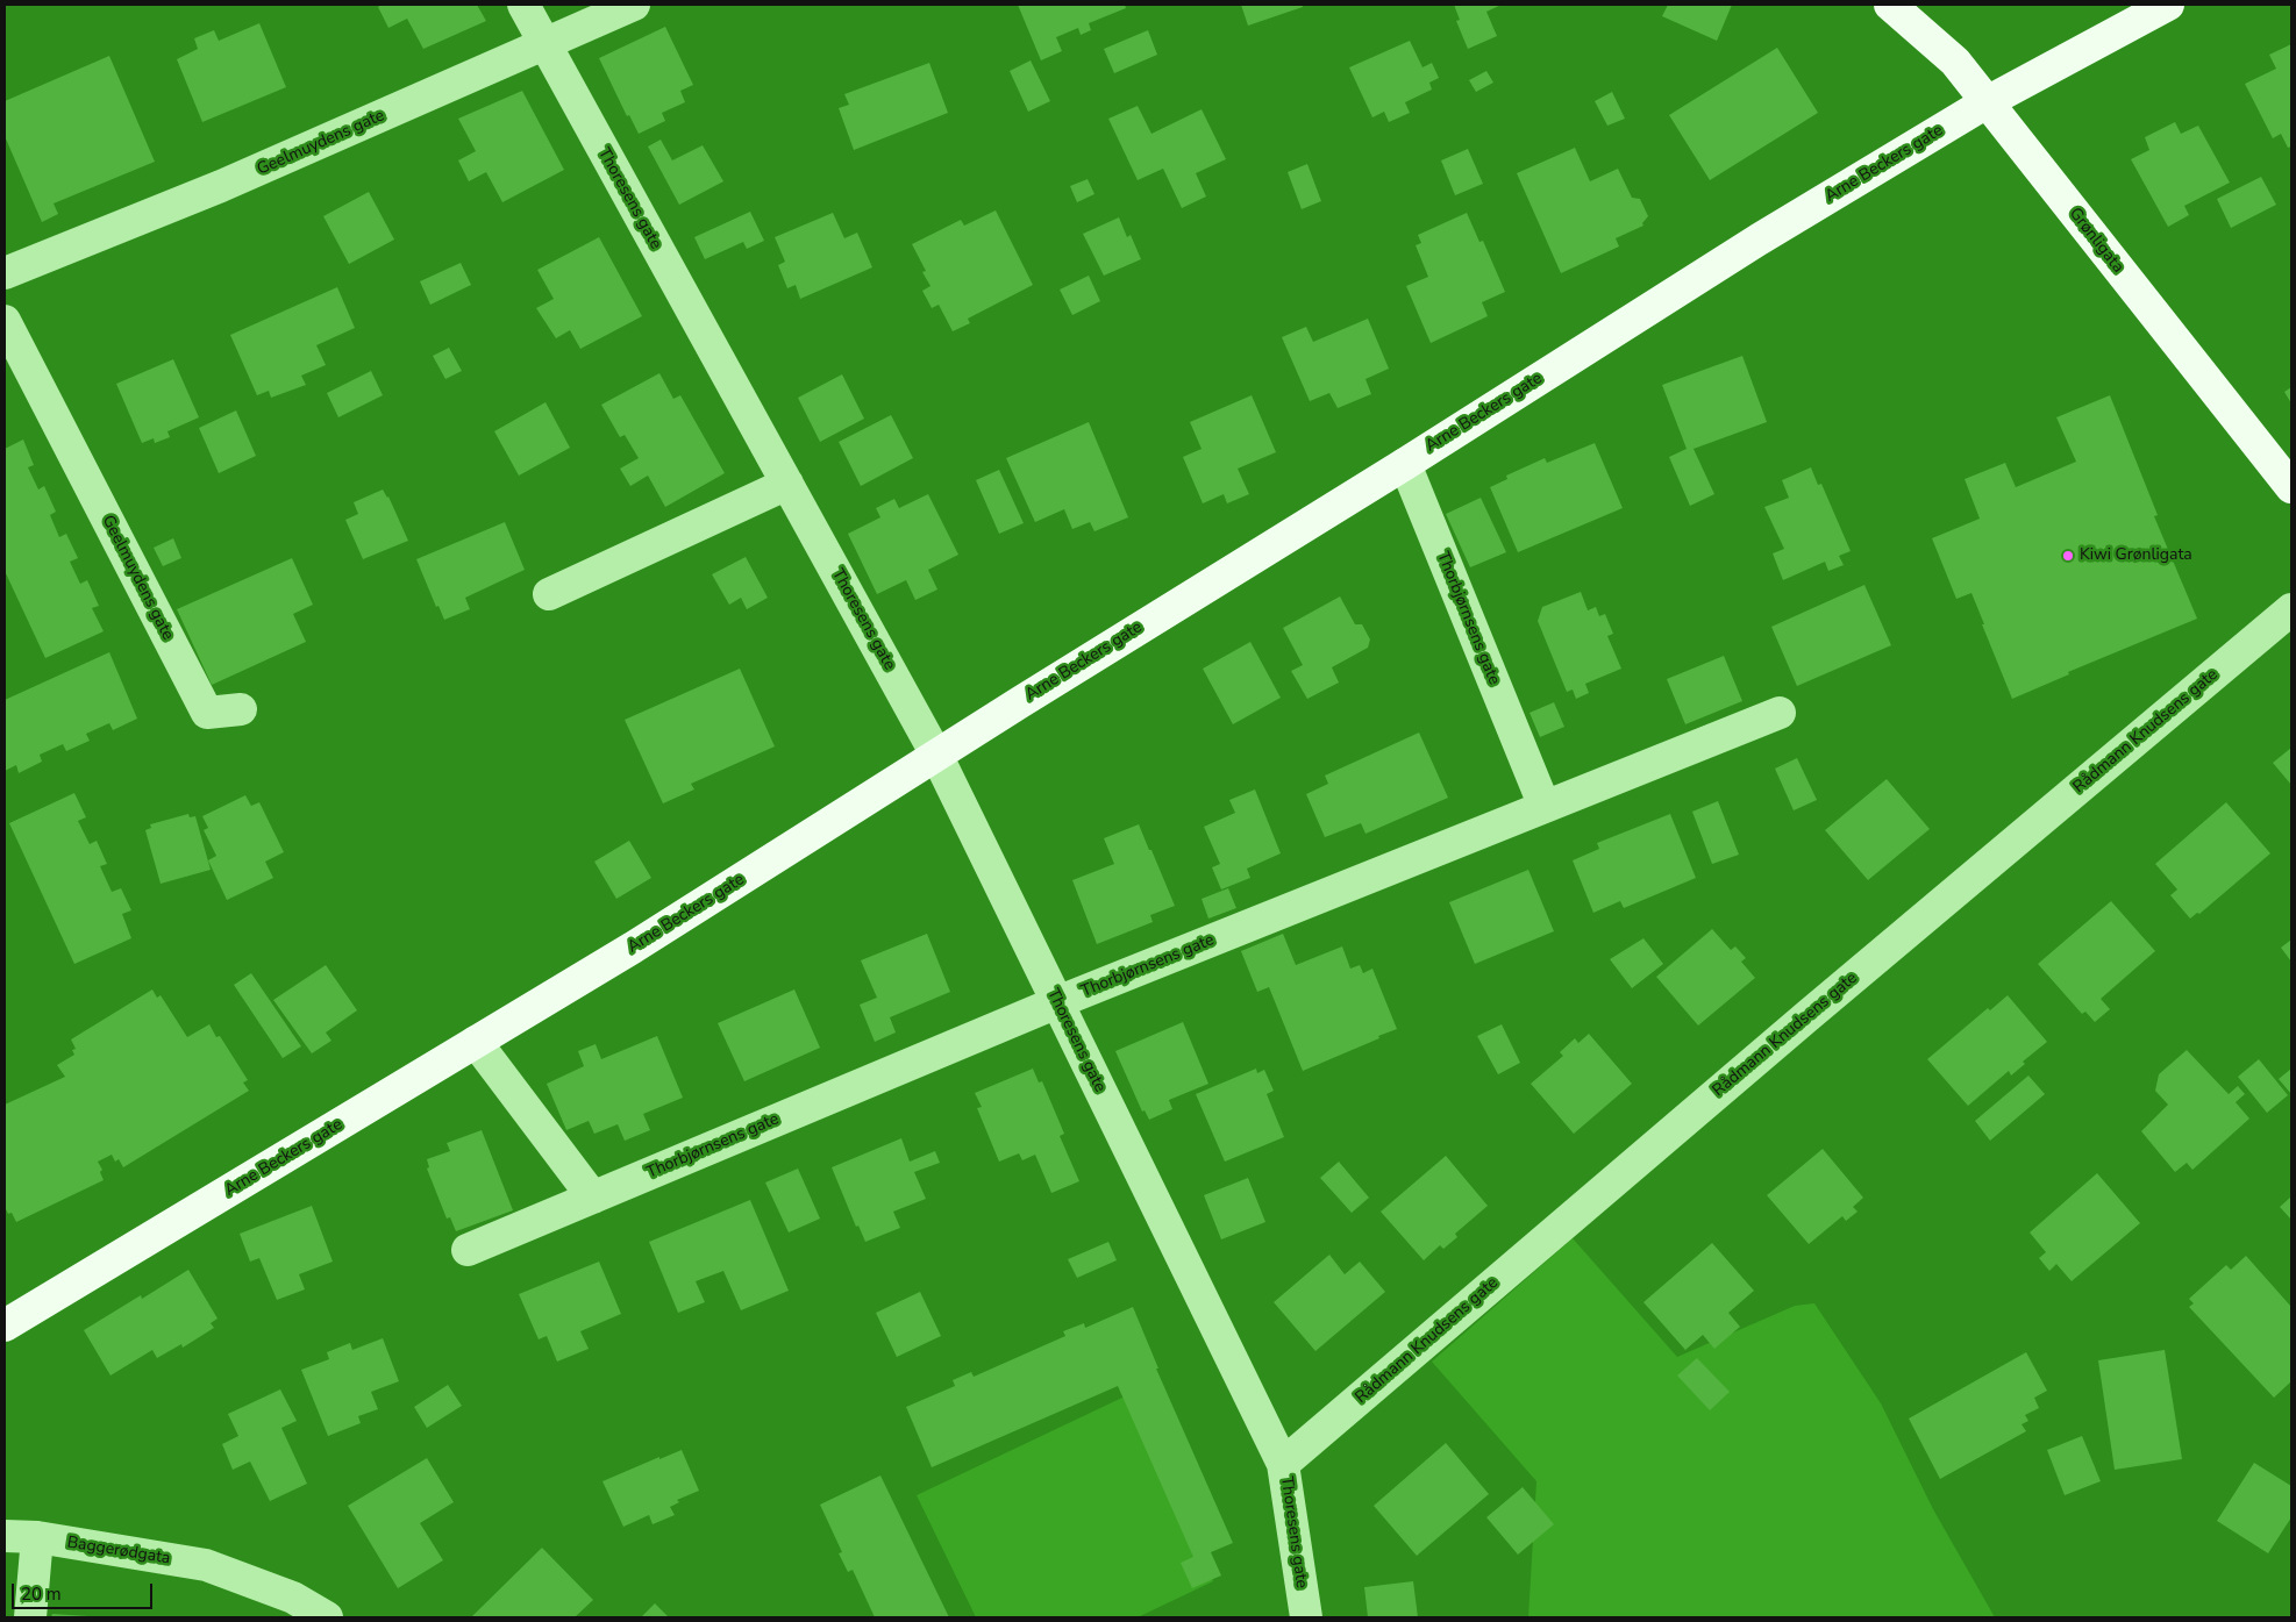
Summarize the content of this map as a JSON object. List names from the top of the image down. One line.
{"streets":{"main road":["Arne Beckers gate","Grønligata"],"street":["Geelmuydens gate","Thoresens gate","Thorbjørnsens gate","Rådmann Knudsens gate","Baggerødgata"]},"crossings":[["Geelmuydens gate","Thoresens gate"],["Arne Beckers gate","Thoresens gate"],["Arne Beckers gate","Grønligata"],["Arne Beckers gate","Thorbjørnsens gate"],["Thoresens gate","Thorbjørnsens gate"],["Thoresens gate","Rådmann Knudsens gate"]],"places":["Kiwi Grønligata"],"scale_bar":"20 m"}
